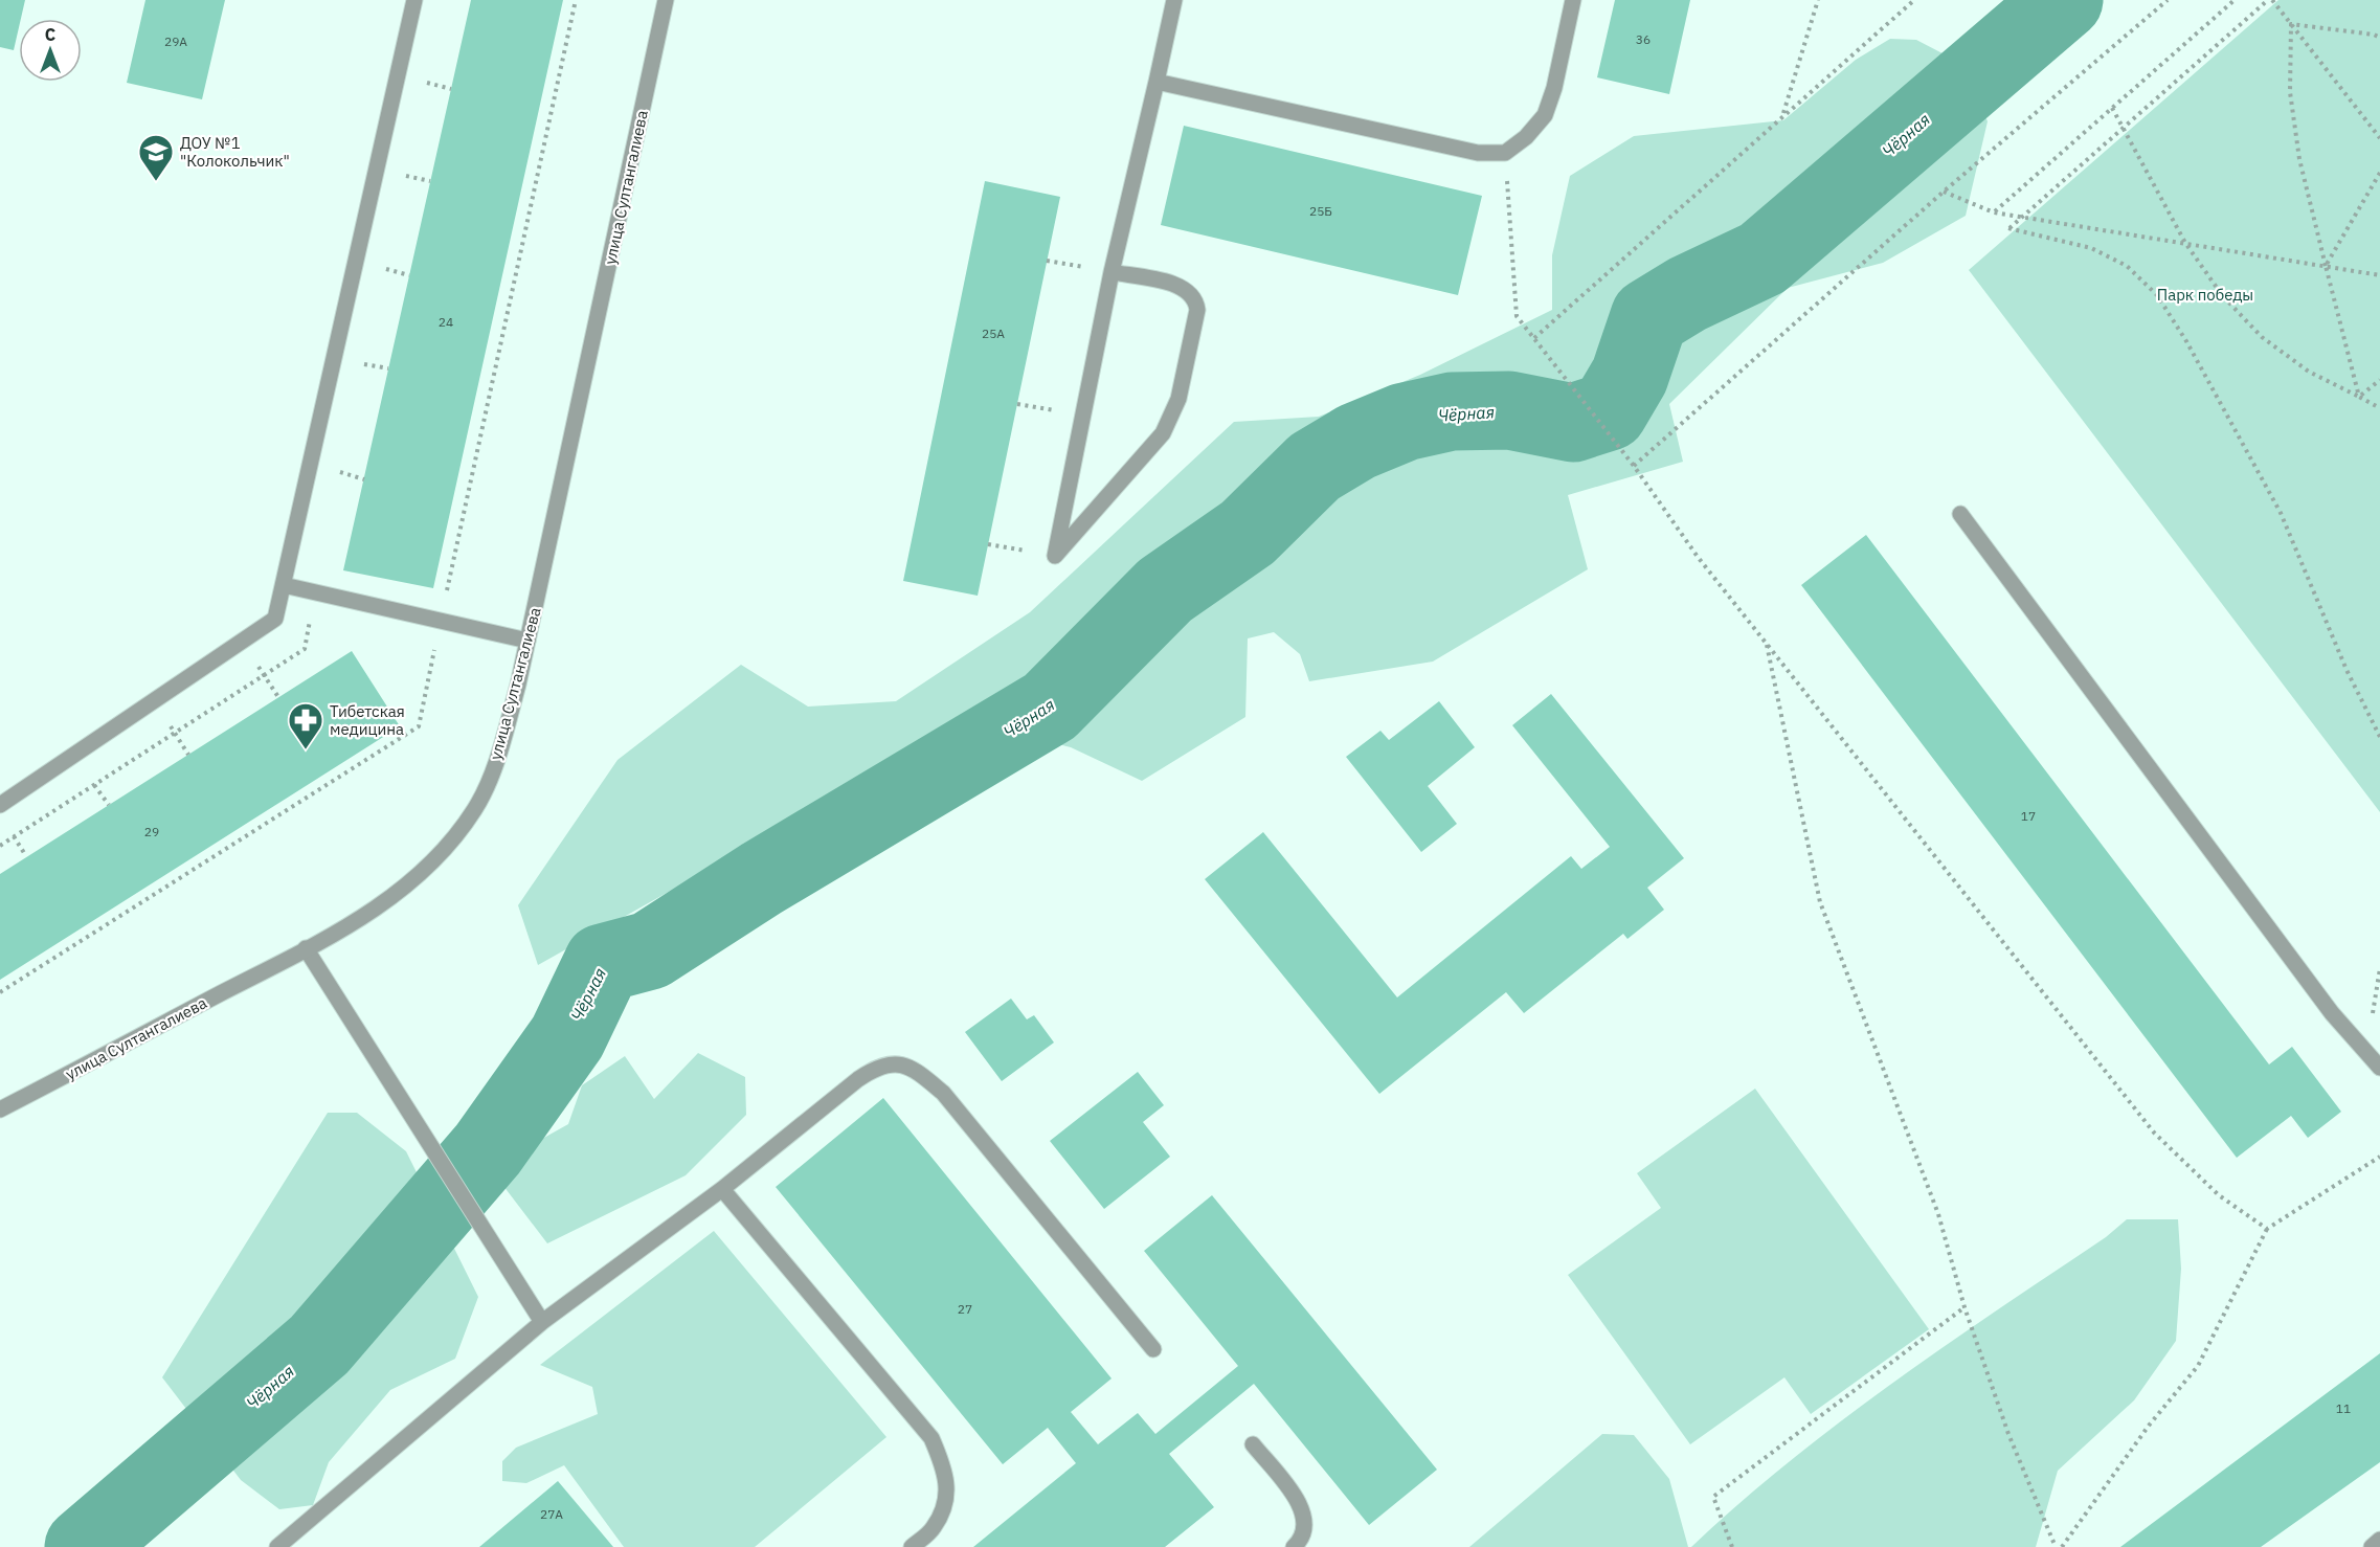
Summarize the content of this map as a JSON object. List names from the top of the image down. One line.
{"streets":{"street":["улица Султангалиева"]},"water":["Чёрная"],"parks":["Парк победы"],"places":{"school or university":["ДОУ №1 \"Колокольчик\""],"pharmacy":["Тибетская медицина"]},"house_numbers":["36","29А","25Б","24","25А","17","29","27","11","27А"],"north":"top"}
